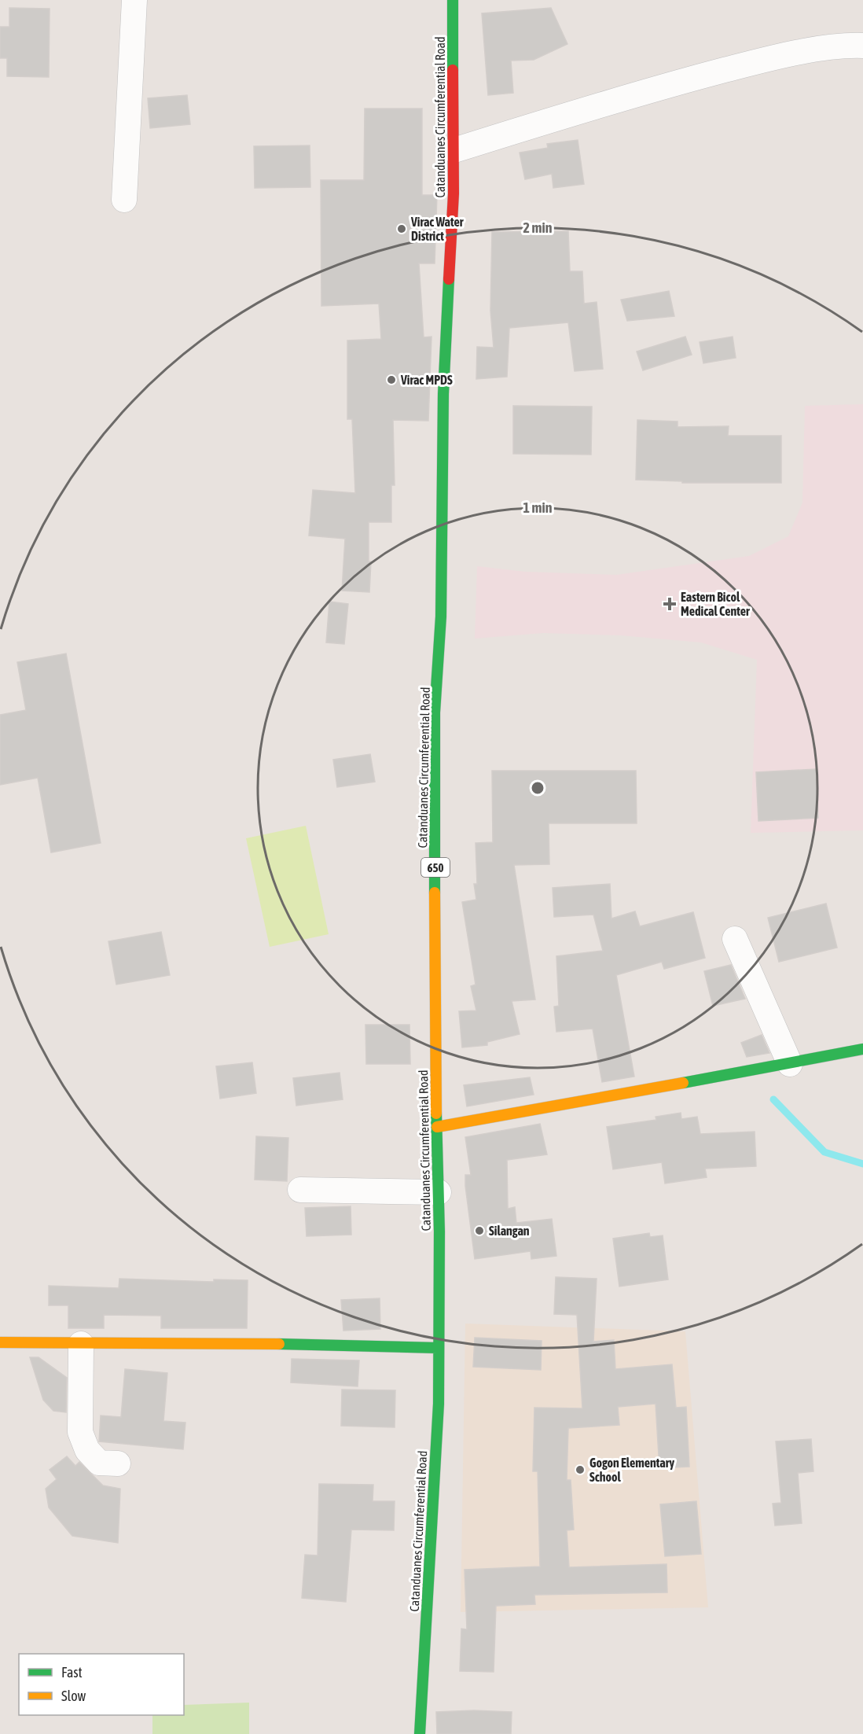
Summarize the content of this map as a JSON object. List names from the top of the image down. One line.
{"streets":{"main road":["Catanduanes Circumferential Road","650"]},"places":{"other":["Virac Water District","Virac MPDS","Silangan","Gogon Elementary School"],"health":["Eastern Bicol Medical Center"]},"legend":["Fast","Slow"],"rings":["2 min","1 min"]}
